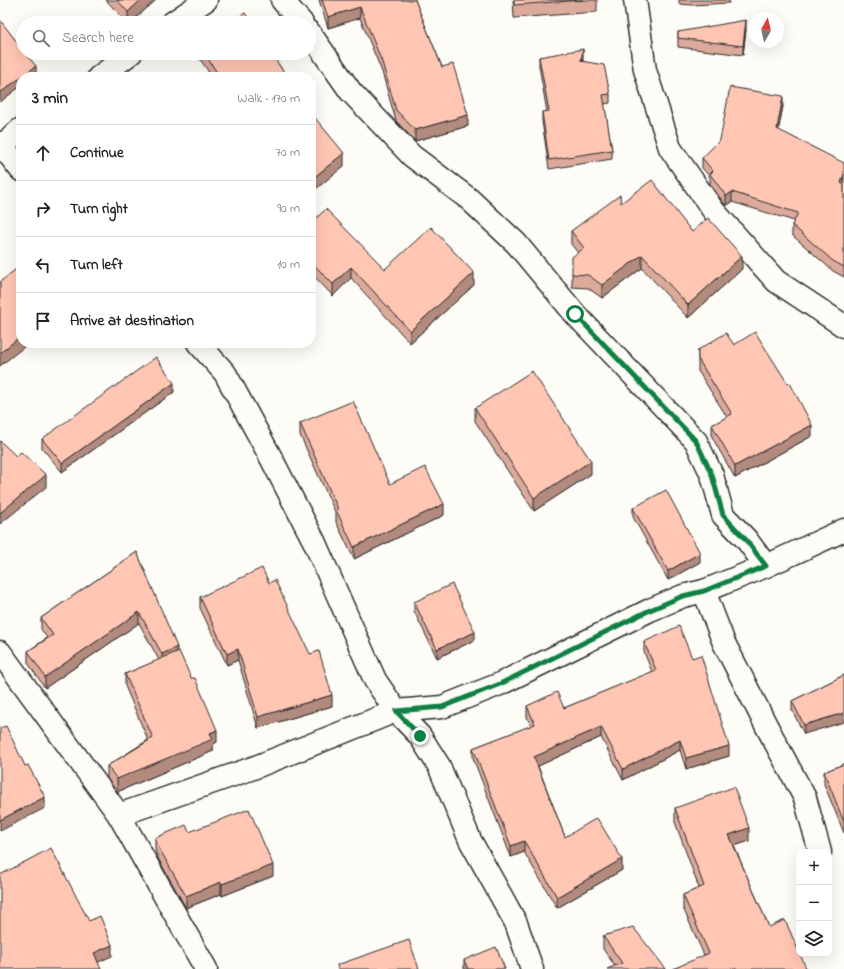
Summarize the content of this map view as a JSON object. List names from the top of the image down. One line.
{"north":"top","page":{"search":"Search here","heading":["3 min","Walk · 170 m"],"list":[["Continue","70 m"],["Turn right","90 m"],["Turn left","10 m"],"Arrive at destination"],"map_buttons":["+","−"]}}
